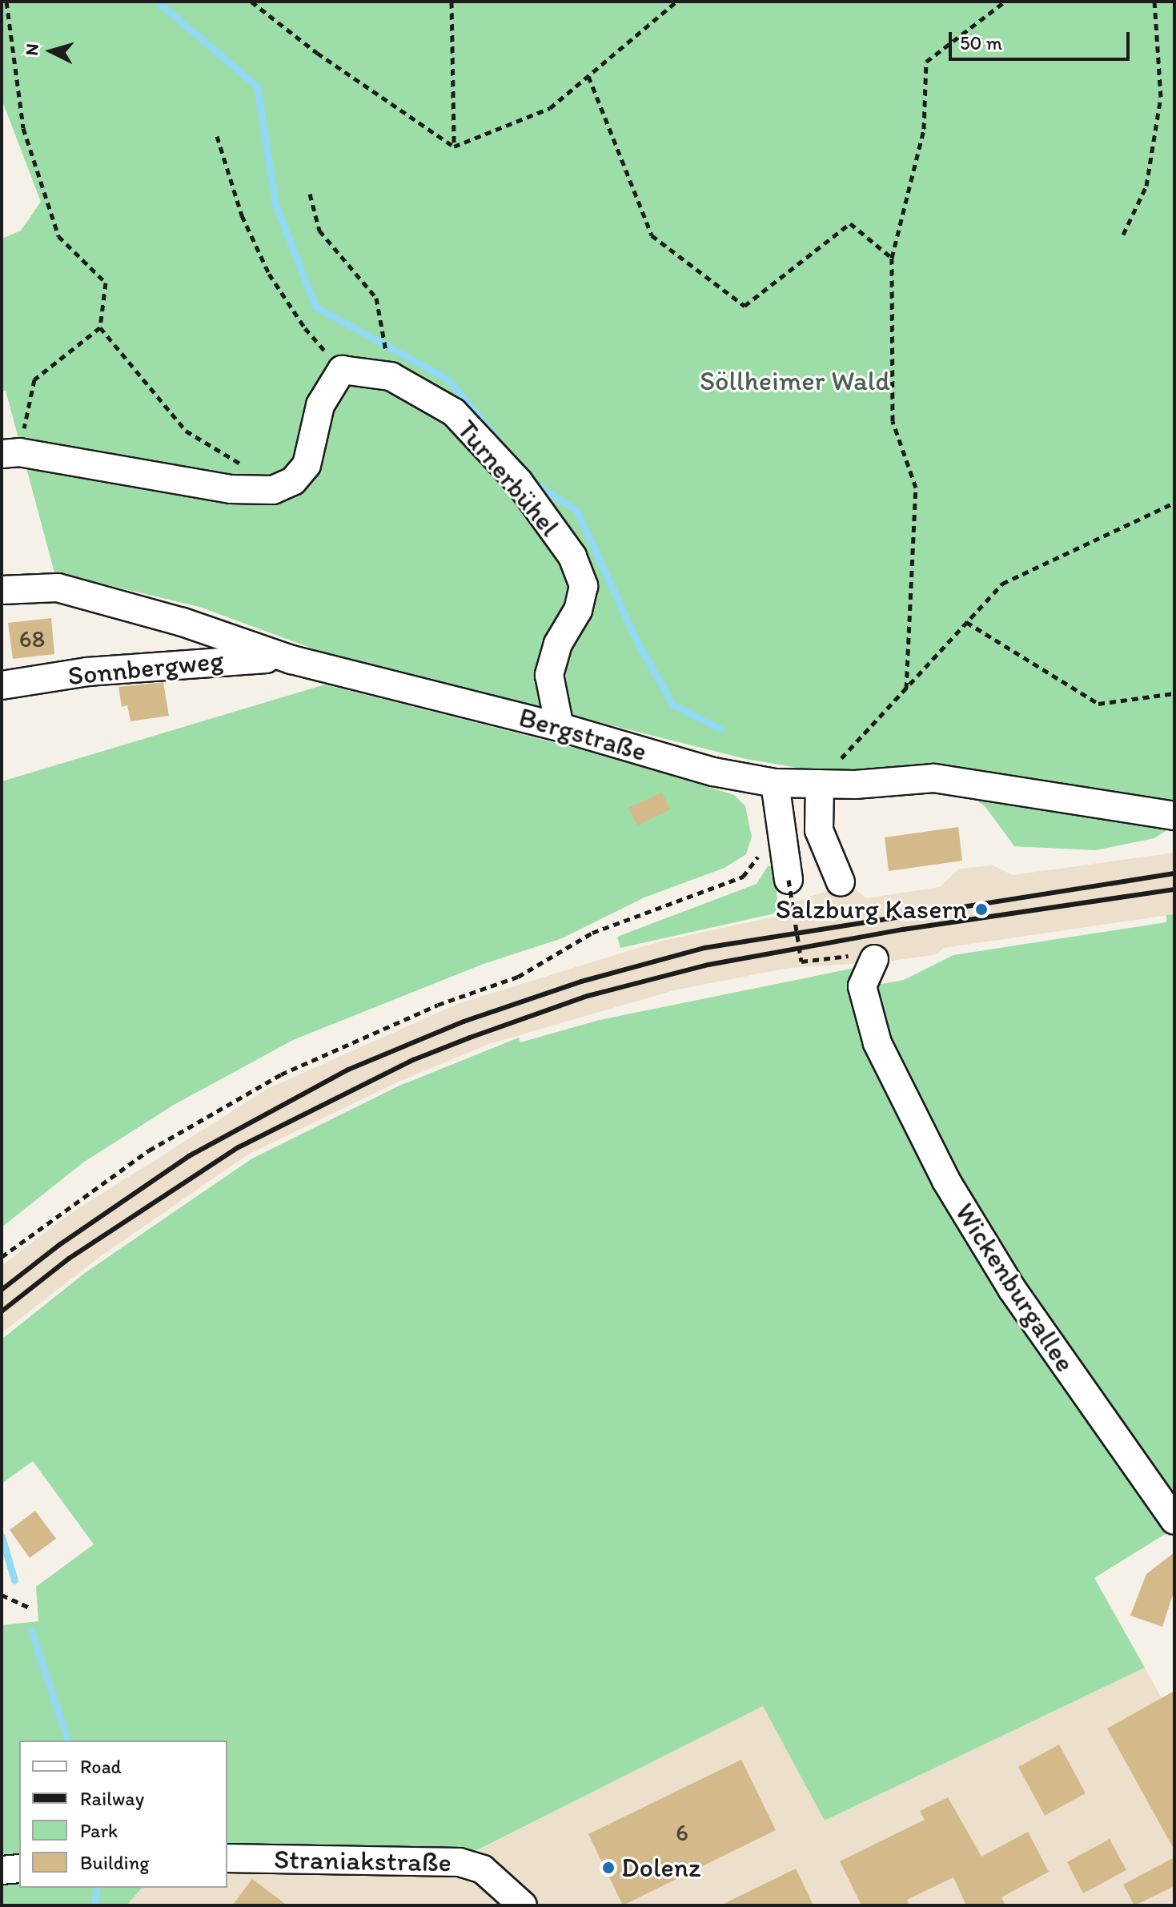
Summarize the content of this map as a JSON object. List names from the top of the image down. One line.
{"streets":{"street":["Turnerbühel","Sonnbergweg","Bergstraße","Wickenburgallee","Straniakstraße"]},"crossings":[["Turnerbühel","Bergstraße"],["Sonnbergweg","Bergstraße"]],"parks":["Söllheimer Wald"],"places":["Salzburg Kasern","Dolenz"],"house_numbers":["68","6"],"legend":["Road","Railway","Park","Building"],"scale_bar":"50 m","north":"left"}
